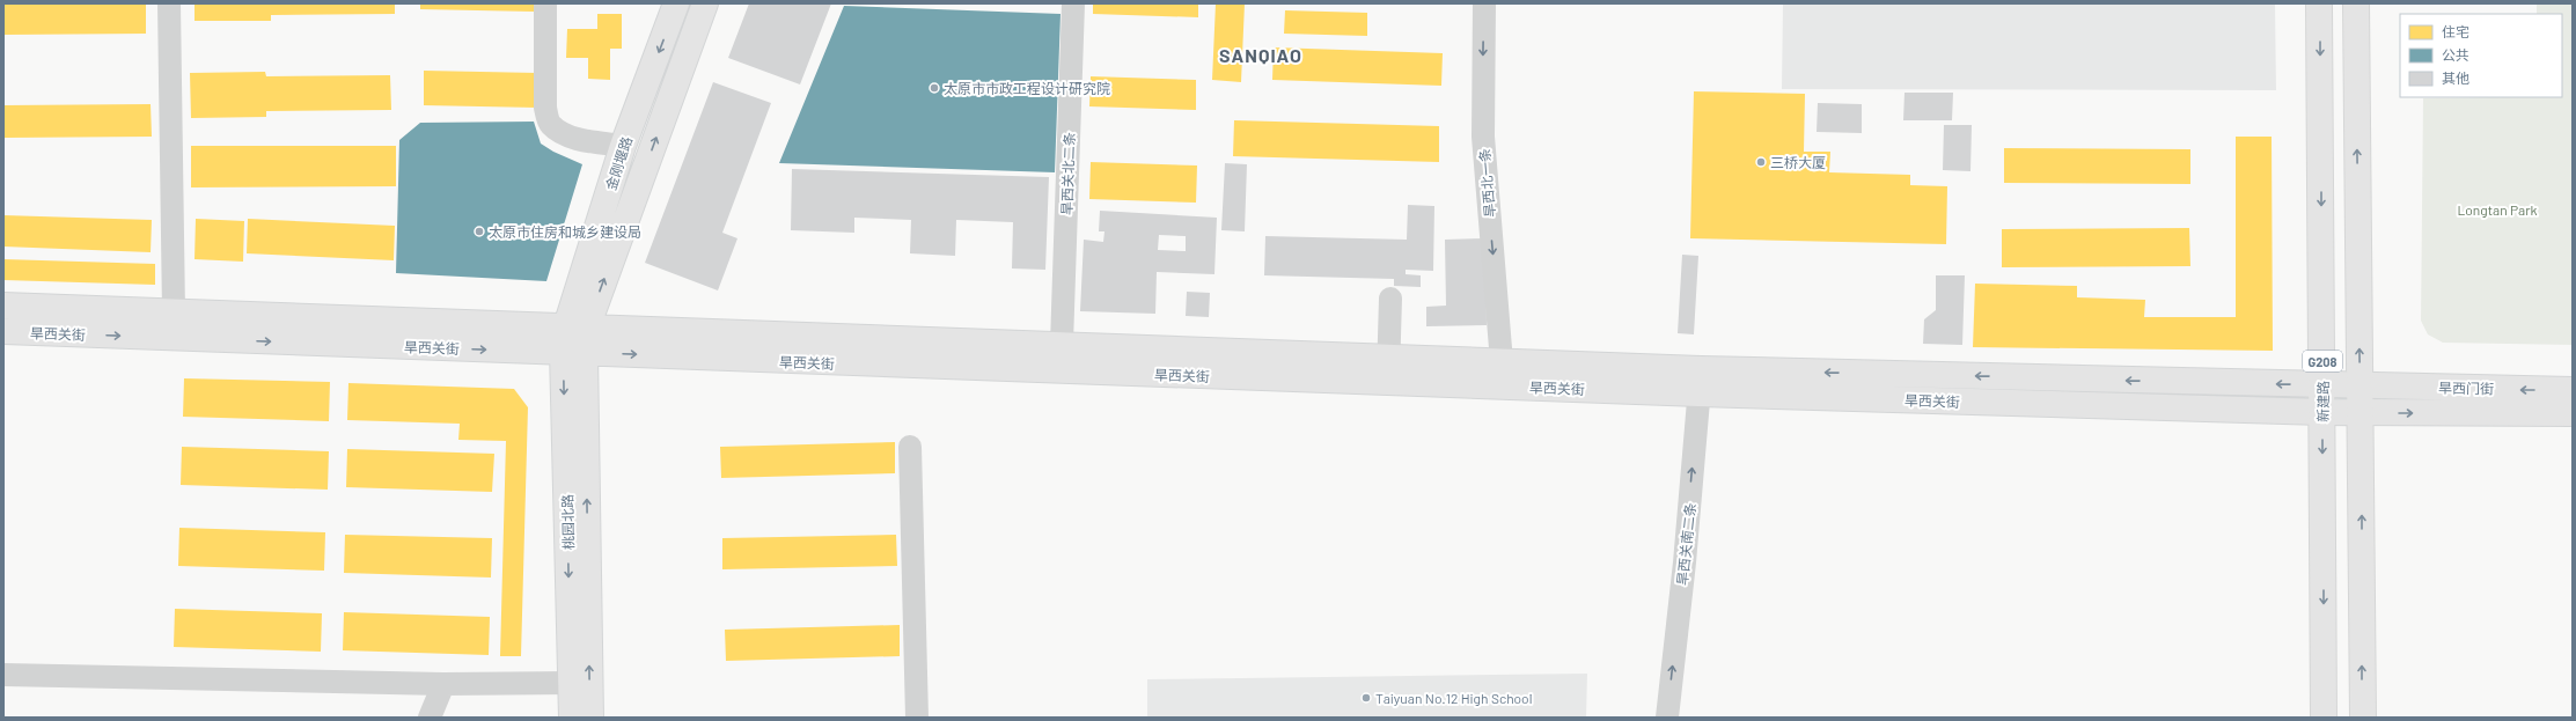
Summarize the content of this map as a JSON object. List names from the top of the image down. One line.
{"streets":{"main road":["金刚堰路","旱西关街","G208","旱西门街","新建路","桃园北路"],"street":["旱西关北二条","旱西北一条","旱西关南二条"]},"crossings":[["金刚堰路","旱西关街"],["金刚堰路","桃园北路"],["旱西关北二条","旱西关街"],["旱西北一条","旱西关街"],["旱西关街","G208"],["旱西关街","旱西门街"],["旱西关街","新建路"],["旱西关街","桃园北路"],["旱西关街","旱西关南二条"],["G208","旱西门街"]],"one_way":["旱西北一条","旱西关南二条"],"districts":["SANQIAO"],"parks":["Longtan Park"],"places":["太原市市政工程设计研究院","三桥大厦","太原市住房和城乡建设局","Taiyuan No.12 High School"],"legend":["住宅","公共","其他"]}
